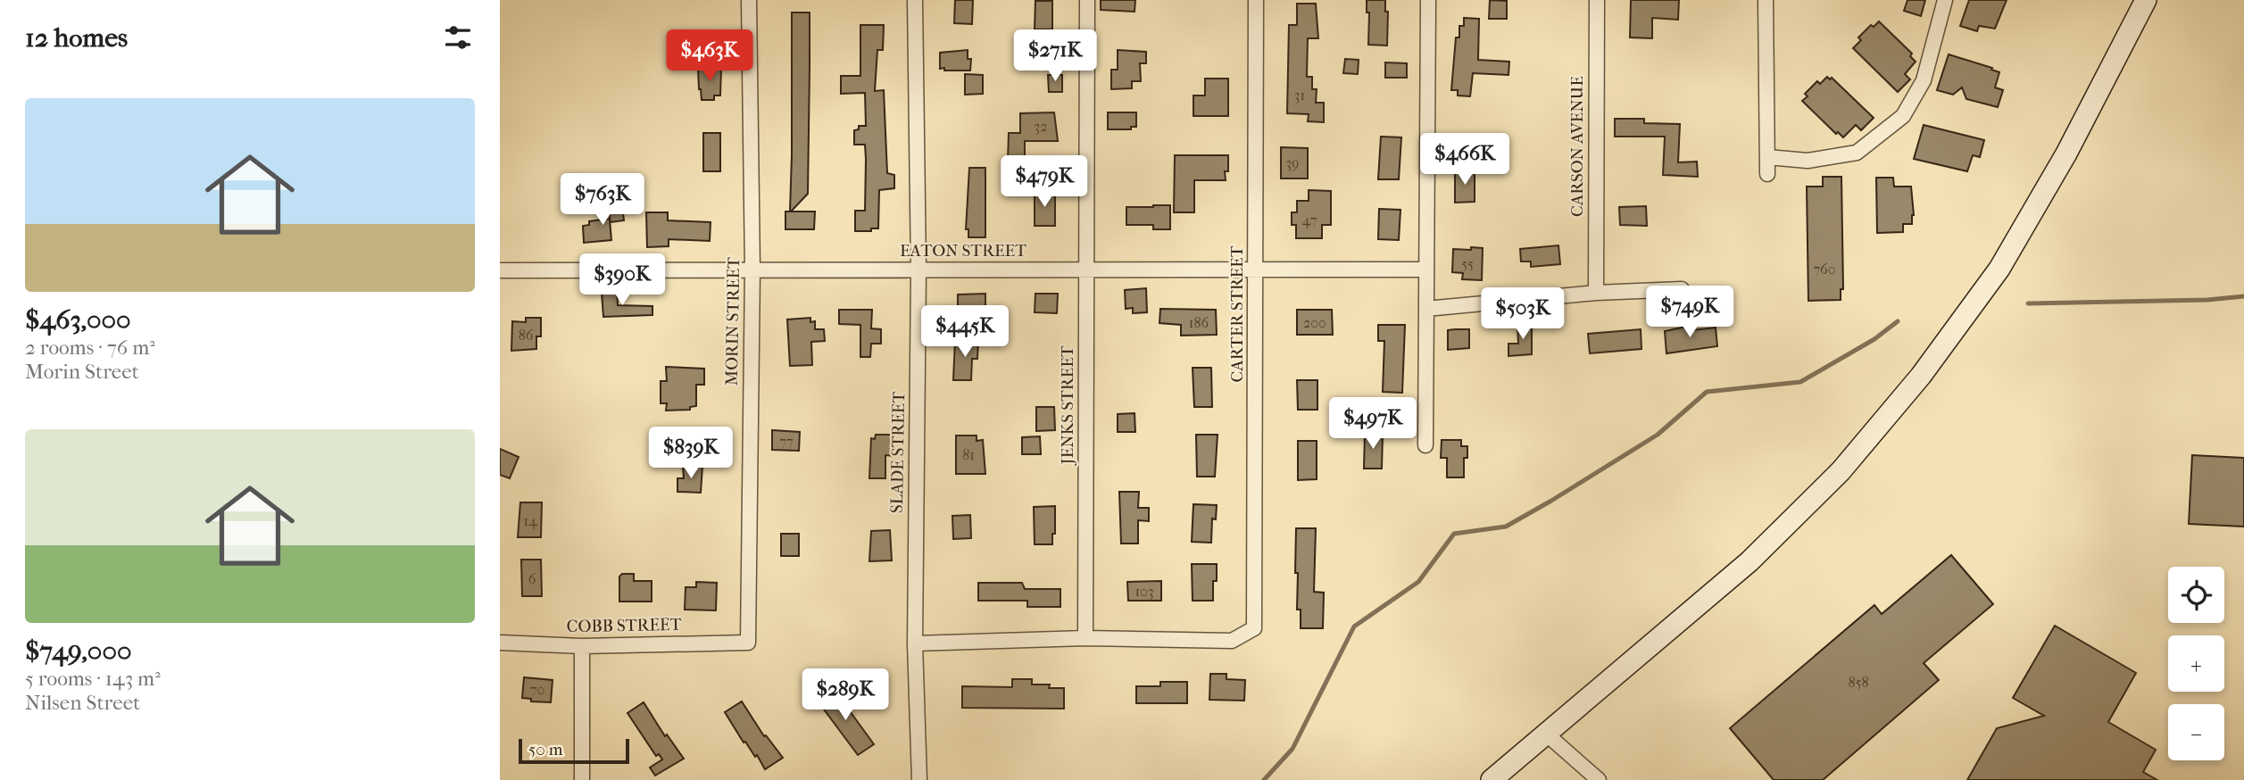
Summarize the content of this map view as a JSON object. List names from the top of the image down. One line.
{"streets":{"street":["CARSON AVENUE","EATON STREET","CARTER STREET","MORIN STREET","JENKS STREET","SLADE STREET","COBB STREET"]},"crossings":[["EATON STREET","CARTER STREET"],["EATON STREET","MORIN STREET"],["EATON STREET","JENKS STREET"],["EATON STREET","SLADE STREET"],["CARTER STREET","JENKS STREET"],["MORIN STREET","COBB STREET"]],"house_numbers":["31","32","39","47","55","760","186","200","86","77","81","14","6","103","858","70"],"scale_bar":"50 m","page":{"heading":"12 homes","price":["$463K","$271K","$466K","$479K","$763K","$390K","$749K","$503K","$445K","$497K","$839K","$289K"],"list":[{"name":"$463,000","note":"2 rooms · 76 m² · Morin Street"},{"name":"$749,000","note":"5 rooms · 143 m² · Nilsen Street"}],"map_buttons":["+","−"],"scale":"50 m"}}
